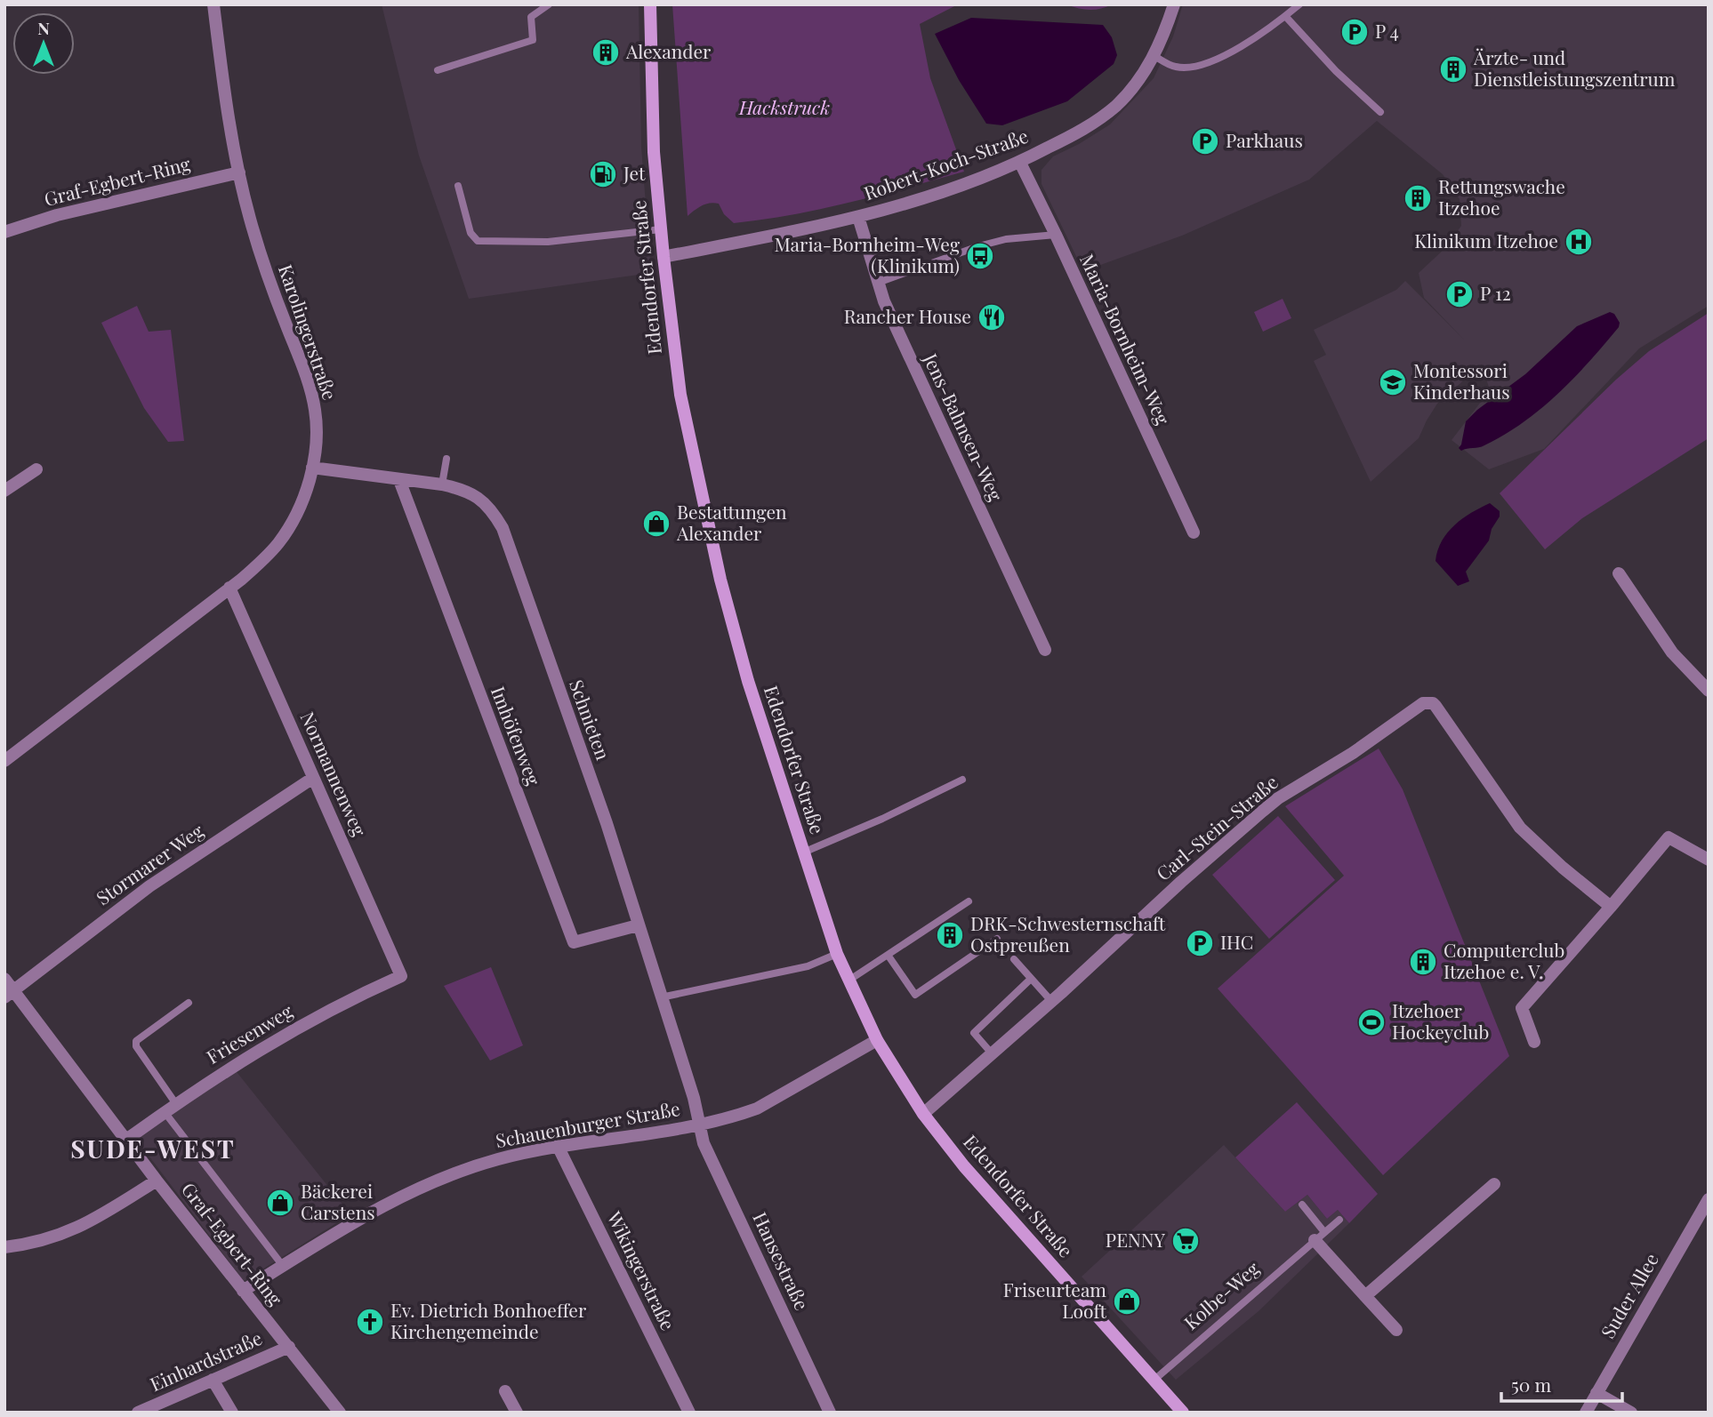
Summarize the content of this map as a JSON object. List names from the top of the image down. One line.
{"streets":{"street":["Robert-Koch-Straße","Graf-Egbert-Ring","Edendorfer Straße","Karolingerstraße","Maria-Bornheim-Weg","Jens-Bahnsen-Weg","Schnieten","Imhöfenweg","Normannenweg","Carl-Stein-Straße","Stormarer Weg","Friesenweg","Schauenburger Straße","Hansestraße","Wikingerstraße","Suder Allee","Einhardstraße"],"lane":["Kolbe-Weg"]},"crossings":[["Robert-Koch-Straße","Edendorfer Straße"],["Robert-Koch-Straße","Maria-Bornheim-Weg"],["Robert-Koch-Straße","Jens-Bahnsen-Weg"],["Graf-Egbert-Ring","Karolingerstraße"],["Graf-Egbert-Ring","Stormarer Weg"],["Graf-Egbert-Ring","Friesenweg"],["Graf-Egbert-Ring","Schauenburger Straße"],["Graf-Egbert-Ring","Einhardstraße"],["Edendorfer Straße","Carl-Stein-Straße"],["Edendorfer Straße","Schauenburger Straße"],["Edendorfer Straße","Kolbe-Weg"],["Karolingerstraße","Schnieten"],["Karolingerstraße","Normannenweg"],["Schnieten","Imhöfenweg"],["Schnieten","Schauenburger Straße"],["Schnieten","Hansestraße"],["Normannenweg","Stormarer Weg"],["Normannenweg","Friesenweg"],["Schauenburger Straße","Hansestraße"],["Schauenburger Straße","Wikingerstraße"]],"districts":["SUDE-WEST"],"parks":["Hackstruck"],"places":{"parking":["P 4","Parkhaus","P 12","IHC"],"building":["Alexander","Ärzte- und Dienstleistungszentrum","Rettungswache Itzehoe","DRK-Schwesternschaft Ostpreußen","Computerclub Itzehoe e. V."],"fuel station":["Jet"],"hospital":["Klinikum Itzehoe"],"bus stop":["Maria-Bornheim-Weg (Klinikum)"],"restaurant":["Rancher House"],"school or university":["Montessori Kinderhaus"],"shop":["Bestattungen Alexander","Bäckerei Carstens","Friseurteam Looft"],"sports":["Itzehoer Hockeyclub"],"supermarket":["PENNY"],"church":["Ev. Dietrich Bonhoeffer Kirchengemeinde"]},"scale_bar":"50 m","north":"top"}
